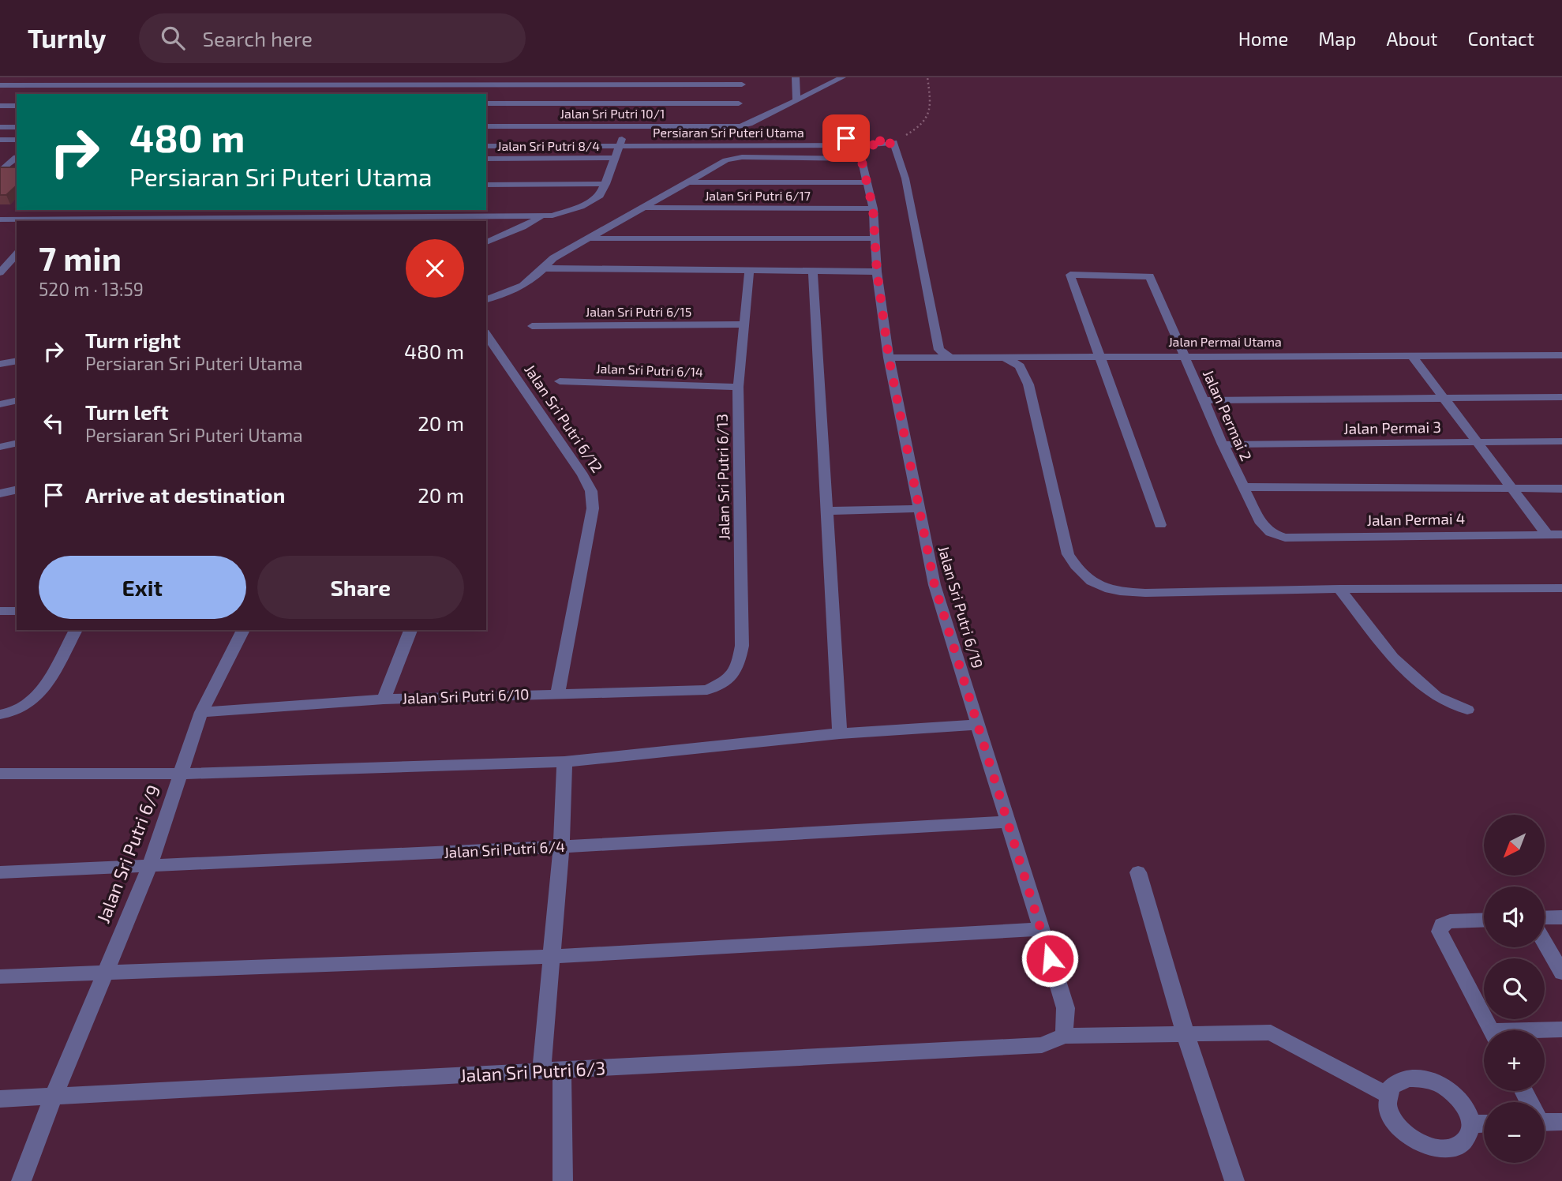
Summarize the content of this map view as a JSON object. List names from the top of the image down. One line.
{"streets":{"street":["Jalan Sri Putri 10/1","Persiaran Sri Puteri Utama","Jalan Sri Putri 8/4","Jalan Sri Putri 6/17","Jalan Sri Putri 6/15","Jalan Permai Utama","Jalan Sri Putri 6/14","Jalan Permai 2","Jalan Sri Putri 6/12","Jalan Permai 3","Jalan Sri Putri 6/13","Jalan Permai 4","Jalan Sri Putri 6/19","Jalan Sri Putri 6/10","Jalan Sri Putri 6/4","Jalan Sri Putri 6/9","Jalan Sri Putri 6/3"]},"crossings":[["Persiaran Sri Puteri Utama","Jalan Sri Putri 6/19"],["Jalan Sri Putri 6/17","Jalan Sri Putri 6/19"],["Jalan Sri Putri 6/15","Jalan Sri Putri 6/13"],["Jalan Permai Utama","Jalan Permai 2"],["Jalan Permai Utama","Jalan Sri Putri 6/19"],["Jalan Sri Putri 6/14","Jalan Sri Putri 6/13"],["Jalan Permai 2","Jalan Permai 3"],["Jalan Permai 2","Jalan Permai 4"],["Jalan Sri Putri 6/12","Jalan Sri Putri 6/10"],["Jalan Sri Putri 6/13","Jalan Sri Putri 6/10"],["Jalan Sri Putri 6/19","Jalan Sri Putri 6/4"],["Jalan Sri Putri 6/19","Jalan Sri Putri 6/3"],["Jalan Sri Putri 6/10","Jalan Sri Putri 6/9"],["Jalan Sri Putri 6/4","Jalan Sri Putri 6/9"],["Jalan Sri Putri 6/9","Jalan Sri Putri 6/3"]],"north":"bottom left","page":{"header":"Turnly","search":"Search here","nav":["Home","Map","About","Contact"],"turn":["480 m","Persiaran Sri Puteri Utama"],"heading":["7 min","520 m · 13:59"],"list":[{"name":"Turn right","note":"Persiaran Sri Puteri Utama","value":"480 m"},{"name":"Turn left","note":"Persiaran Sri Puteri Utama","value":"20 m"},{"name":"Arrive at destination","value":"20 m"}],"buttons":["Exit","Share"],"map_buttons":["+","−"]}}
